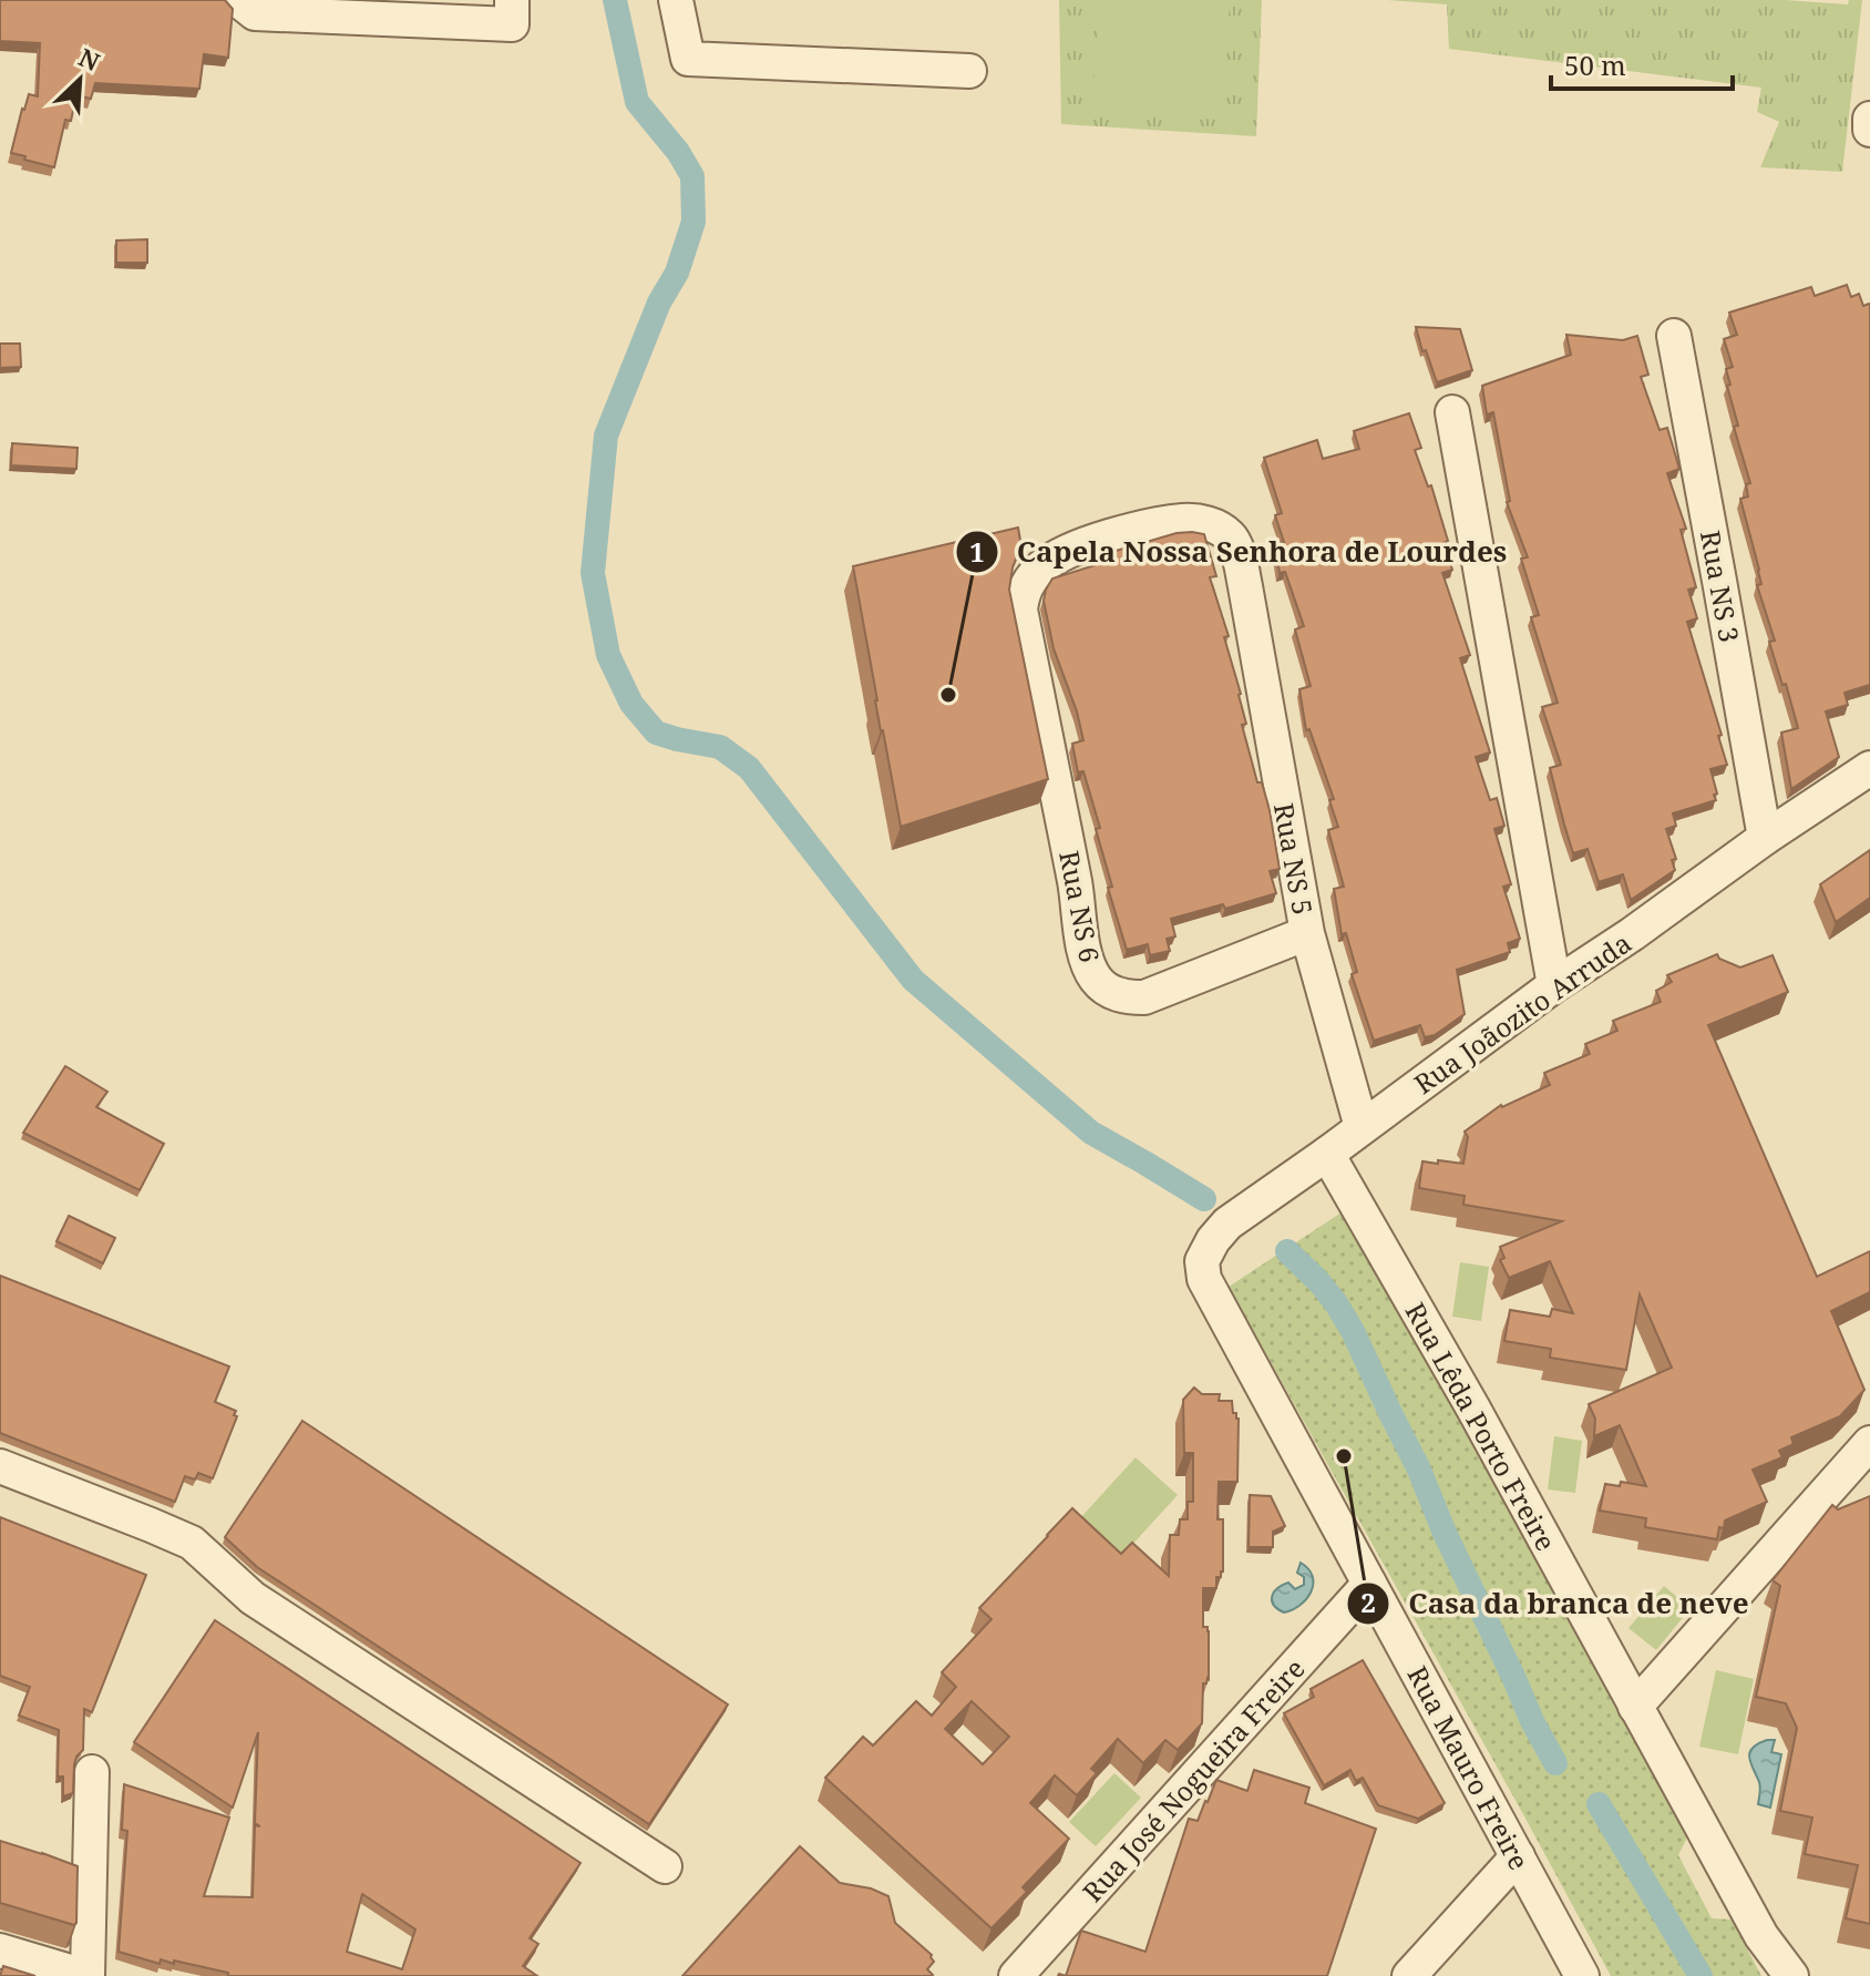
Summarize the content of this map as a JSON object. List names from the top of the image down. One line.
{"streets":{"street":["Rua NS 3","Rua NS 5","Rua NS 6","Rua Joãozito Arruda","Rua Lêda Porto Freire","Rua Mauro Freire","Rua José Nogueira Freire"]},"crossings":[["Rua NS 3","Rua Joãozito Arruda"],["Rua NS 5","Rua NS 6"],["Rua NS 5","Rua Joãozito Arruda"],["Rua Joãozito Arruda","Rua Lêda Porto Freire"],["Rua Joãozito Arruda","Rua Mauro Freire"],["Rua Mauro Freire","Rua José Nogueira Freire"]],"places":["Capela Nossa Senhora de Lourdes","Casa da branca de neve"],"scale_bar":"50 m","north":"top right"}
